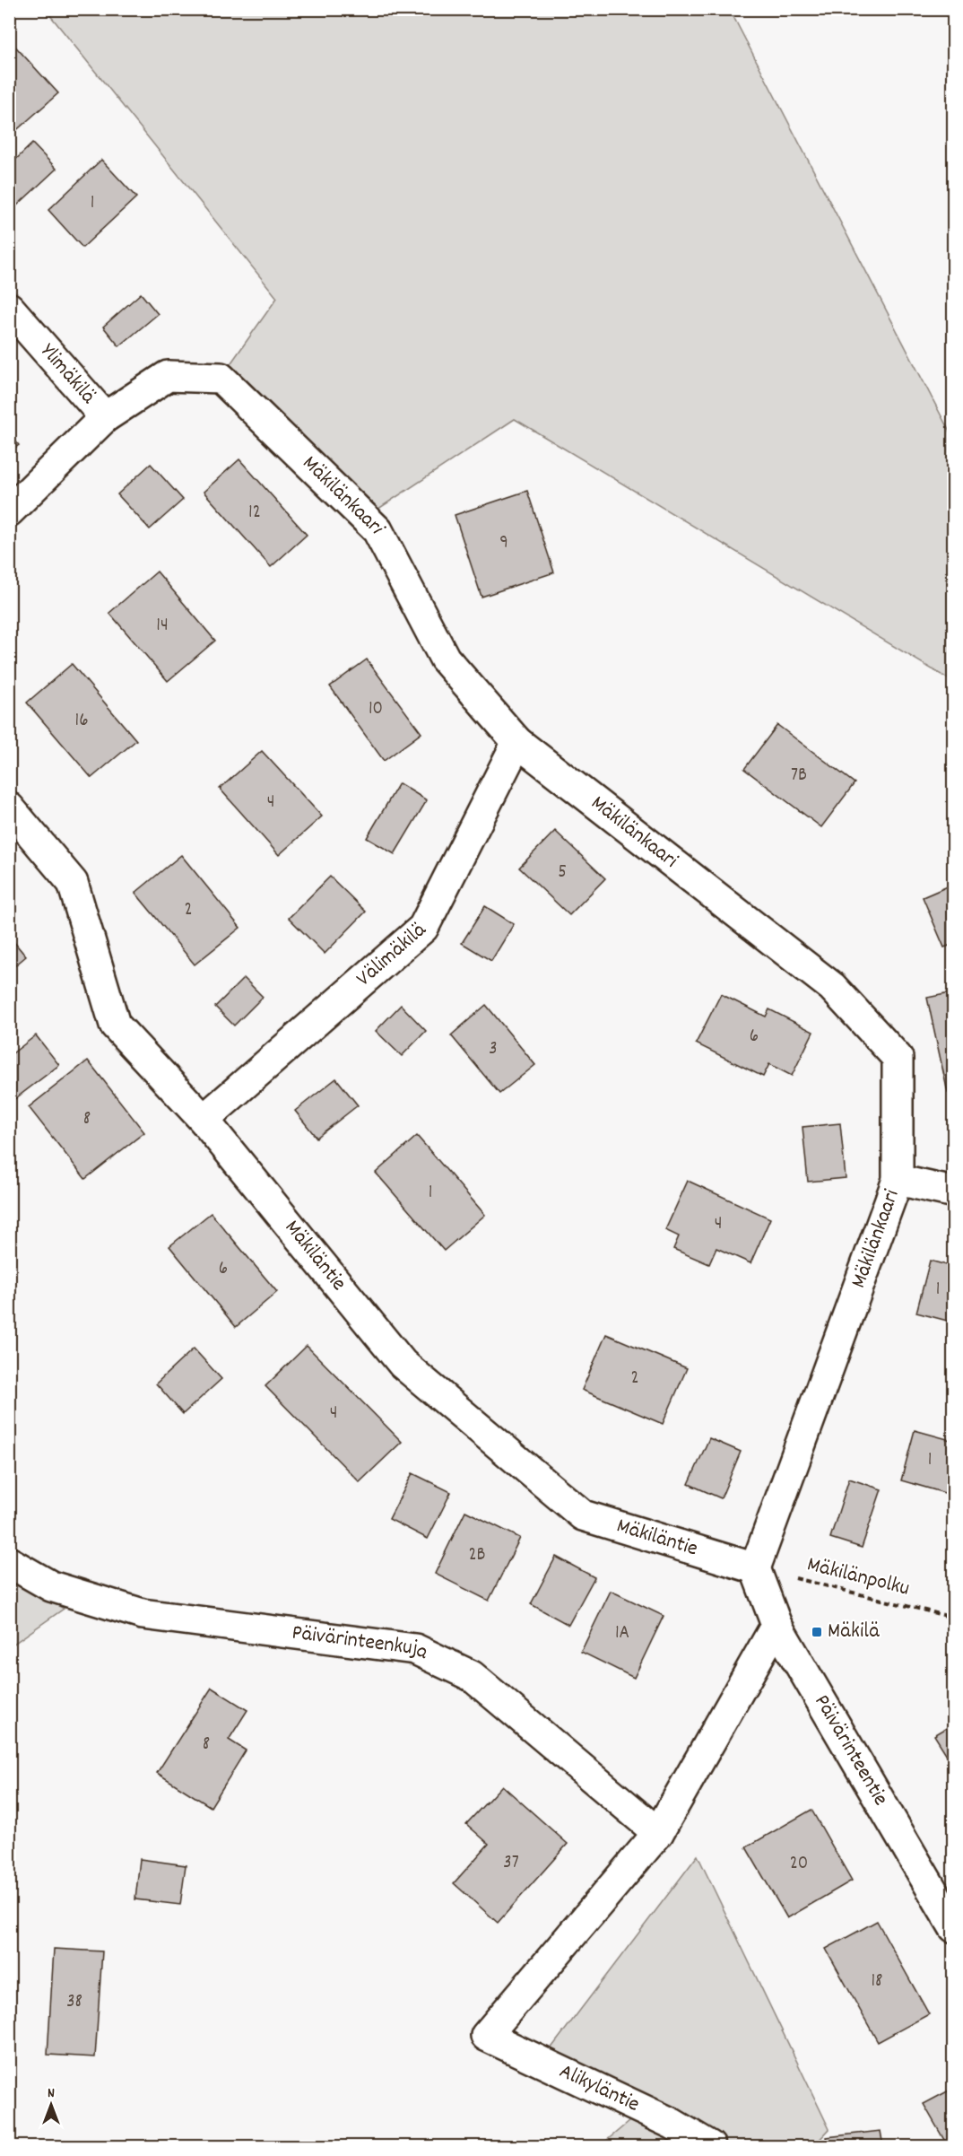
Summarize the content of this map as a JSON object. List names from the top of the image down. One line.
{"streets":{"street":["Ylimäkilä","Mäkilänkaari","Välimäkilä","Mäkiläntie","Päivärinteenkuja","Päivärinteentie","Alikyläntie"],"path":["Mäkilänpolku"]},"crossings":[["Ylimäkilä","Mäkilänkaari"],["Mäkilänkaari","Välimäkilä"],["Mäkilänkaari","Mäkiläntie"],["Mäkilänkaari","Mäkilänpolku"],["Mäkilänkaari","Päivärinteentie"],["Välimäkilä","Mäkiläntie"],["Mäkiläntie","Mäkilänpolku"],["Mäkiläntie","Päivärinteentie"],["Mäkilänpolku","Päivärinteentie"],["Päivärinteenkuja","Alikyläntie"]],"places":{"transit":["Mäkilä"]},"house_numbers":["1","12","9","14","10","16","7B","4","5","2","6","3","8","1","4","6","1","2","4","1","2B","1A","8","37","20","18","38"],"north":"top"}
